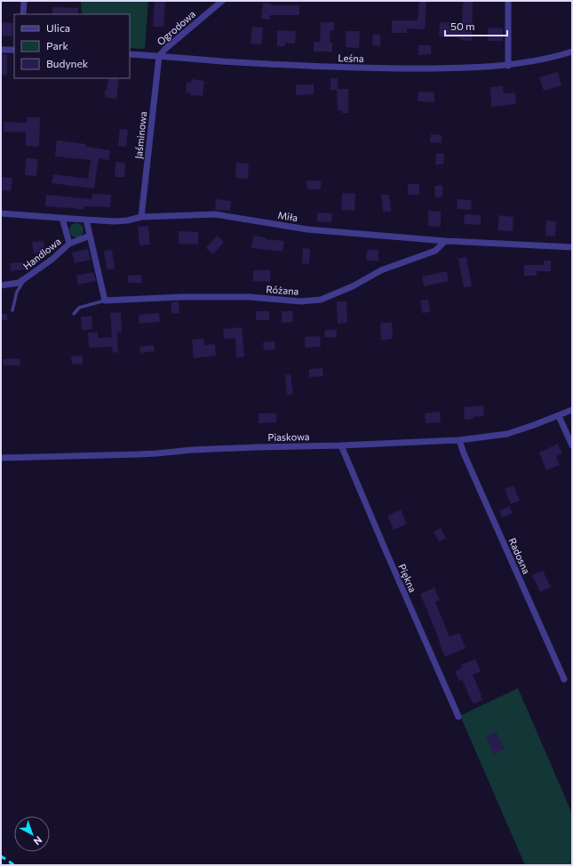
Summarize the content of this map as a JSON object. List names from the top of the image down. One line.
{"streets":{"street":["Ogrodowa","Leśna","Jaśminowa","Miła","Handlowa","Różana","Piaskowa","Radosna","Piękna"]},"crossings":[["Ogrodowa","Leśna"],["Ogrodowa","Jaśminowa"],["Leśna","Jaśminowa"],["Jaśminowa","Miła"],["Miła","Handlowa"],["Miła","Różana"],["Piaskowa","Radosna"],["Piaskowa","Piękna"]],"legend":["Ulica","Park","Budynek"],"scale_bar":"50 m","north":"bottom right"}
